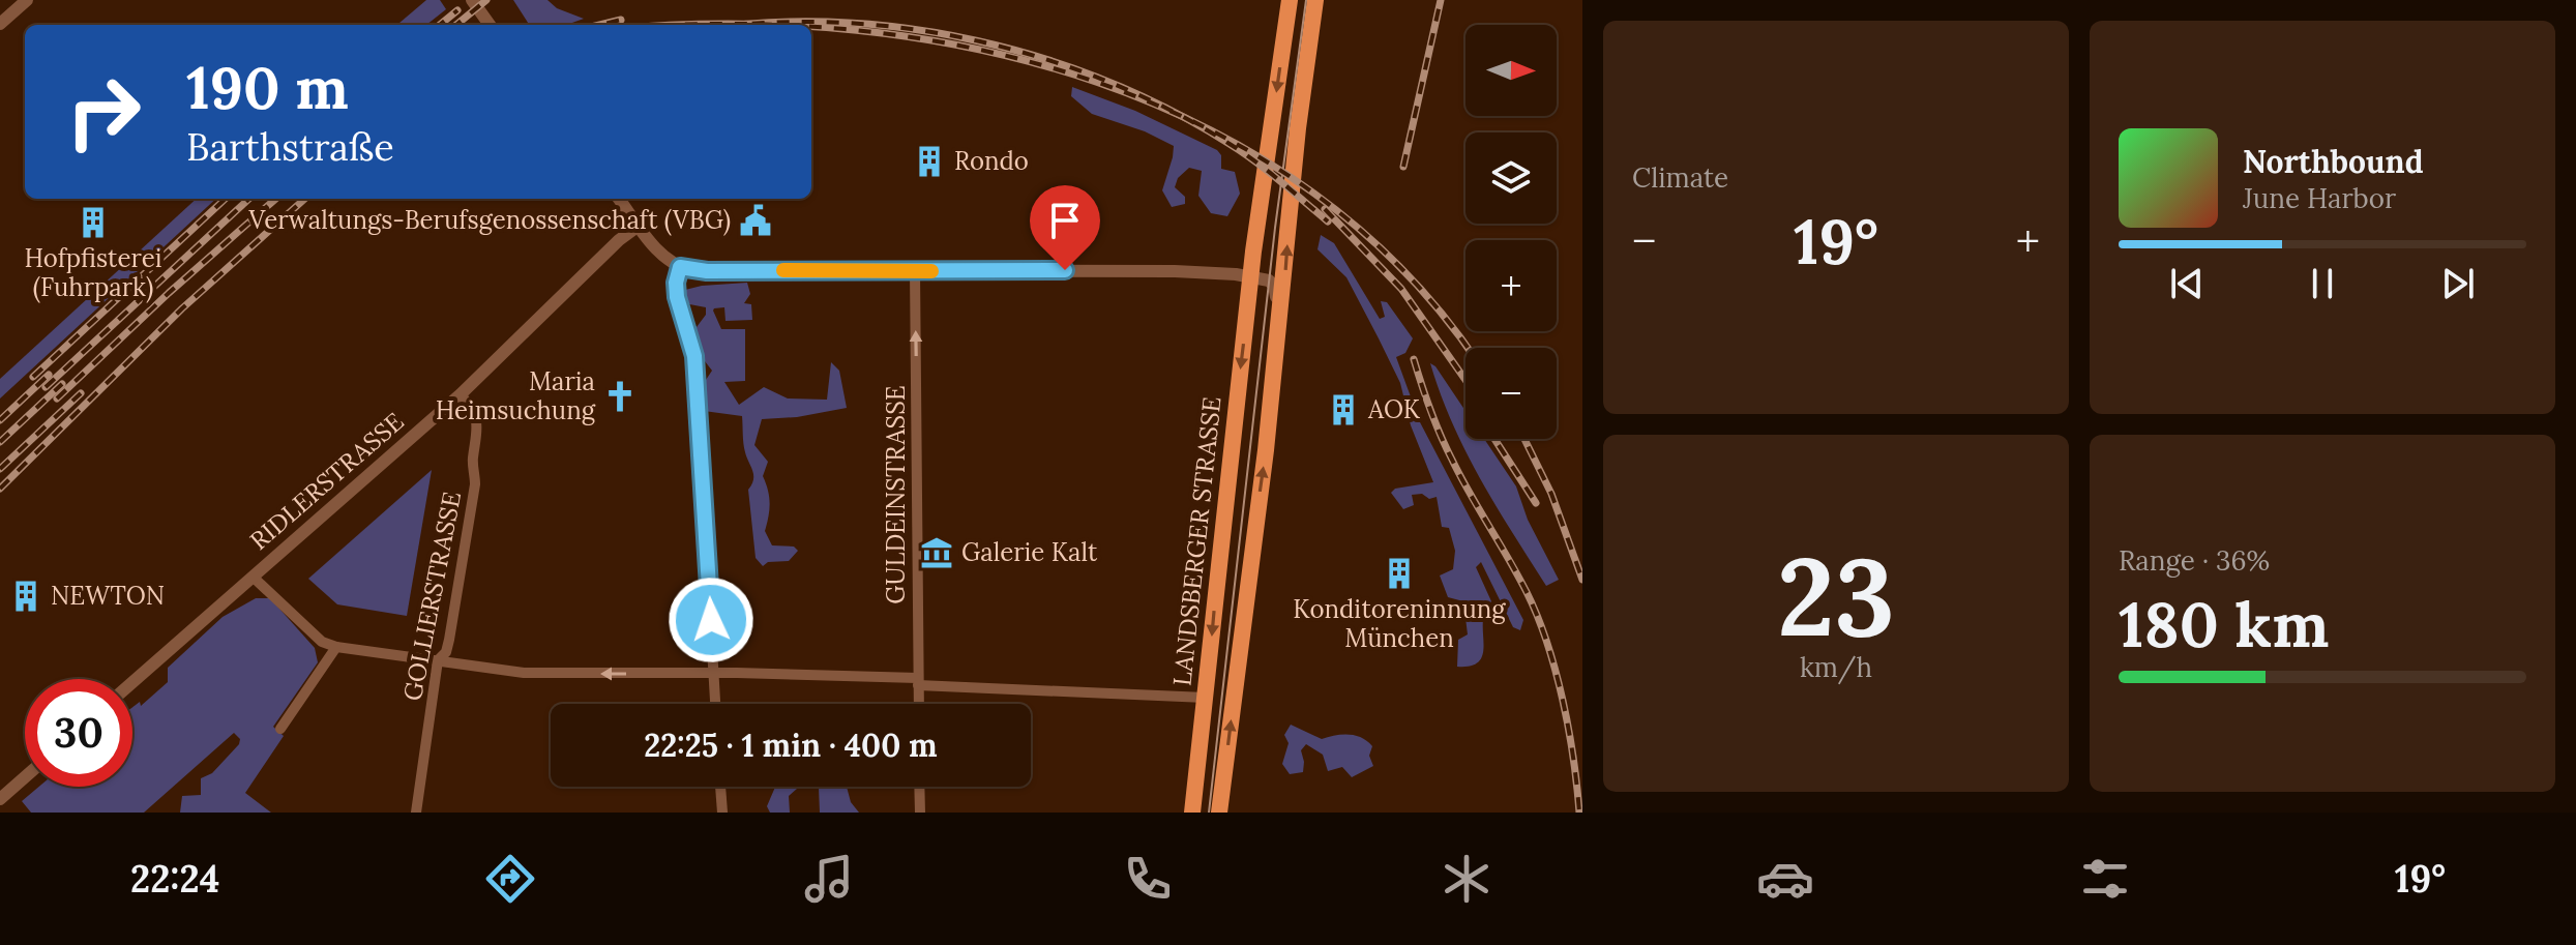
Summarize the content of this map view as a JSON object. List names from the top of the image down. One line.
{"streets":{"main road":["LANDSBERGER STRASSE"],"street":["RIDLERSTRASSE","GULDEINSTRASSE","GOLLIERSTRASSE"]},"crossings":[["RIDLERSTRASSE","GOLLIERSTRASSE"]],"one_way":["GULDEINSTRASSE"],"places":{"building":["Rondo","Hofpfisterei (Fuhrpark)","AOK","Konditoreninnung München","NEWTON"],"public building":["Verwaltungs-Berufsgenossenschaft (VBG)"],"church":["Maria Heimsuchung"],"museum":["Galerie Kalt"]},"north":"right","page":{"tile":["Climate",["23","km/h"],["Range · 36%","180 km"]],"map_buttons":["+","−"],"turn":["190 m","Barthstraße"],"song":["Northbound","June Harbor"],"heat":["−","19°","+"],"limit":"30","trip":"22:25 · 1 min · 400 m","tabs":["22:24","19°"]}}
